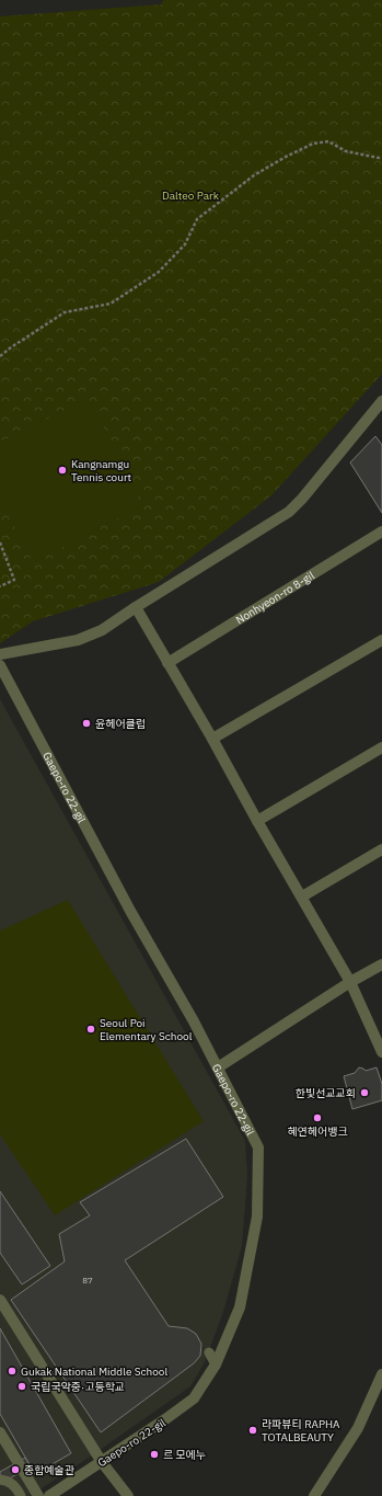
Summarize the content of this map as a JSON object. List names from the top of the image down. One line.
{"streets":{"street":["Nonhyeon-ro 8-gil","Gaepo-ro 22-gil"]},"parks":["Dalteo Park"],"places":["Kangnamgu Tennis court","윤헤어클럽","Seoul Poi Elementary School","한빛선교교회","혜연헤어뱅크","Gukak National Middle School","국립국악중·고등학교","라파뷰티 RAPHA TOTALBEAUTY","르 모에누","종합예술관"],"house_numbers":["87"]}
